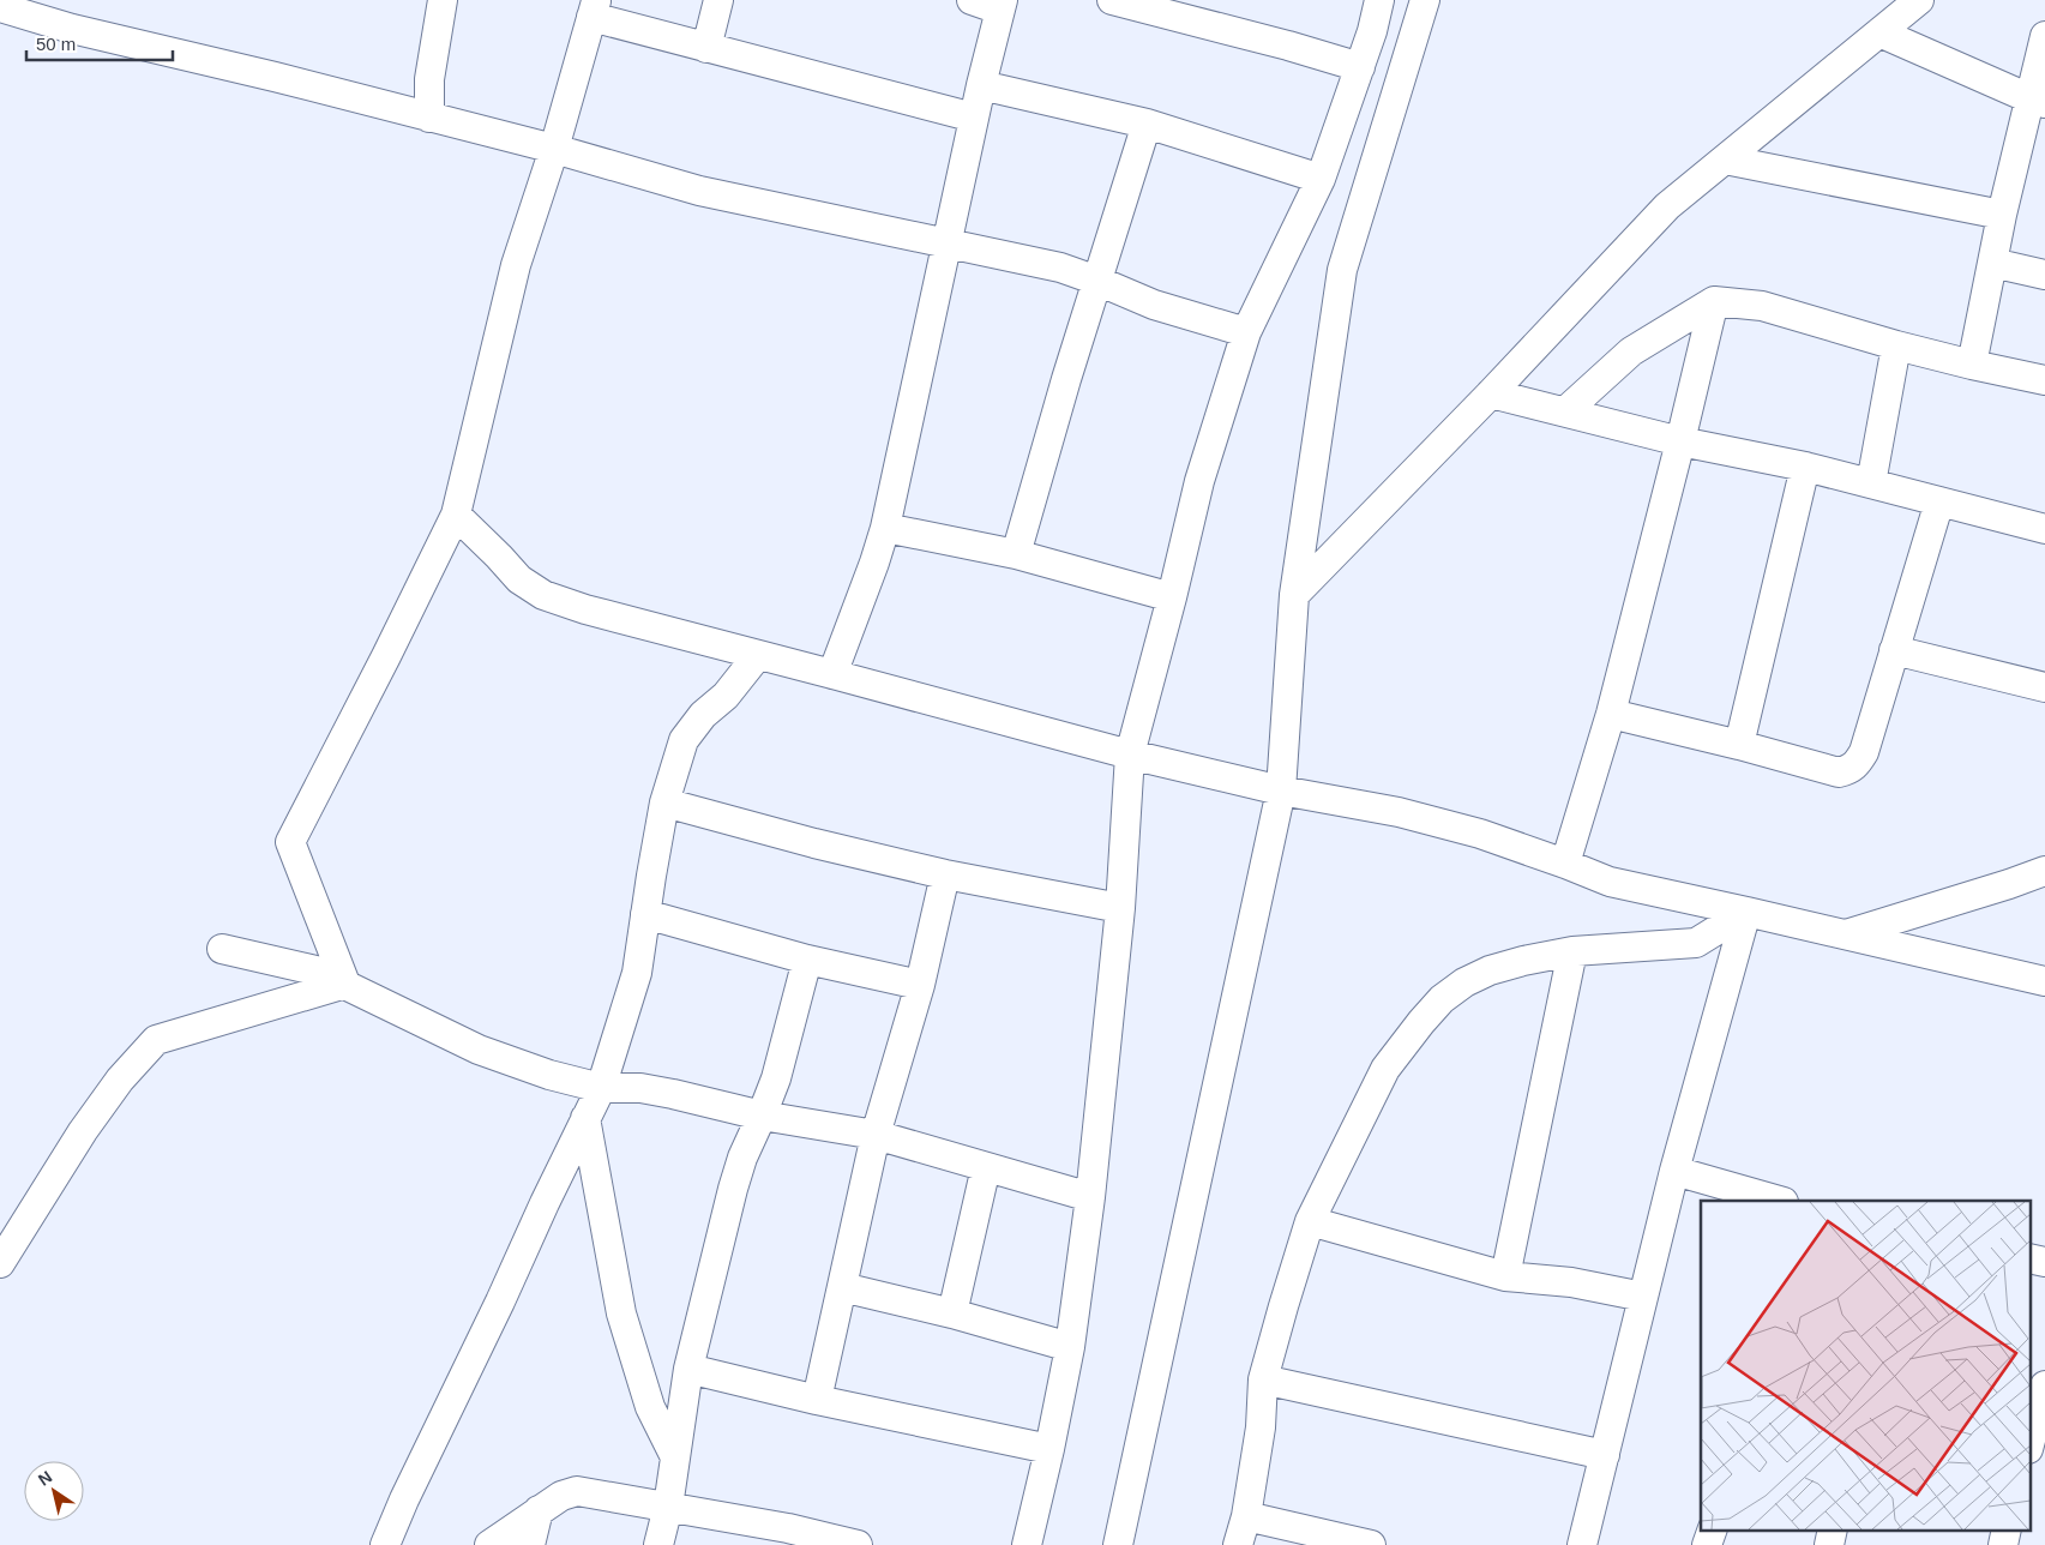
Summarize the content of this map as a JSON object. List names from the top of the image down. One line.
{"scale_bar":"50 m","north":"top left"}
